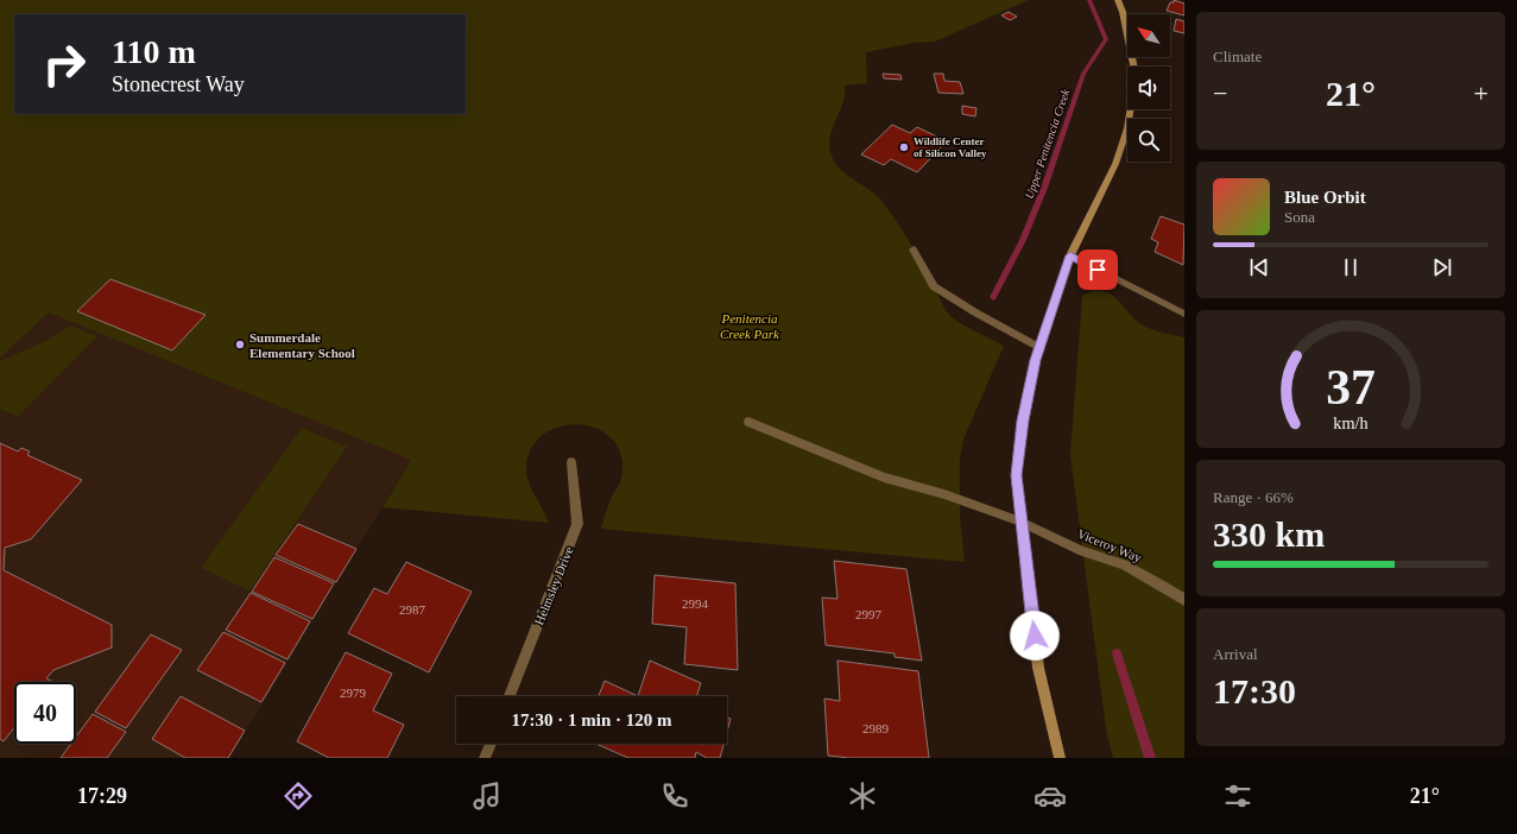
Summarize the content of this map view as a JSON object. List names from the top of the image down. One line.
{"streets":{"street":["Viceroy Way","Helmsley Drive"]},"water":["Upper Penitencia Creek"],"parks":["Penitencia Creek Park"],"places":["Wildlife Center of Silicon Valley","Summerdale Elementary School"],"house_numbers":["2994","2987","2997","2979","2989"],"north":"top left","page":{"tile":["Climate",["Range · 66%","330 km"],["Arrival","17:30"]],"turn":["110 m","Stonecrest Way"],"heat":["−","21°","+"],"song":["Blue Orbit","Sona"],"limit":"40","trip":"17:30 · 1 min · 120 m","tabs":["17:29","21°"],"gauge":["37","km/h"]}}
